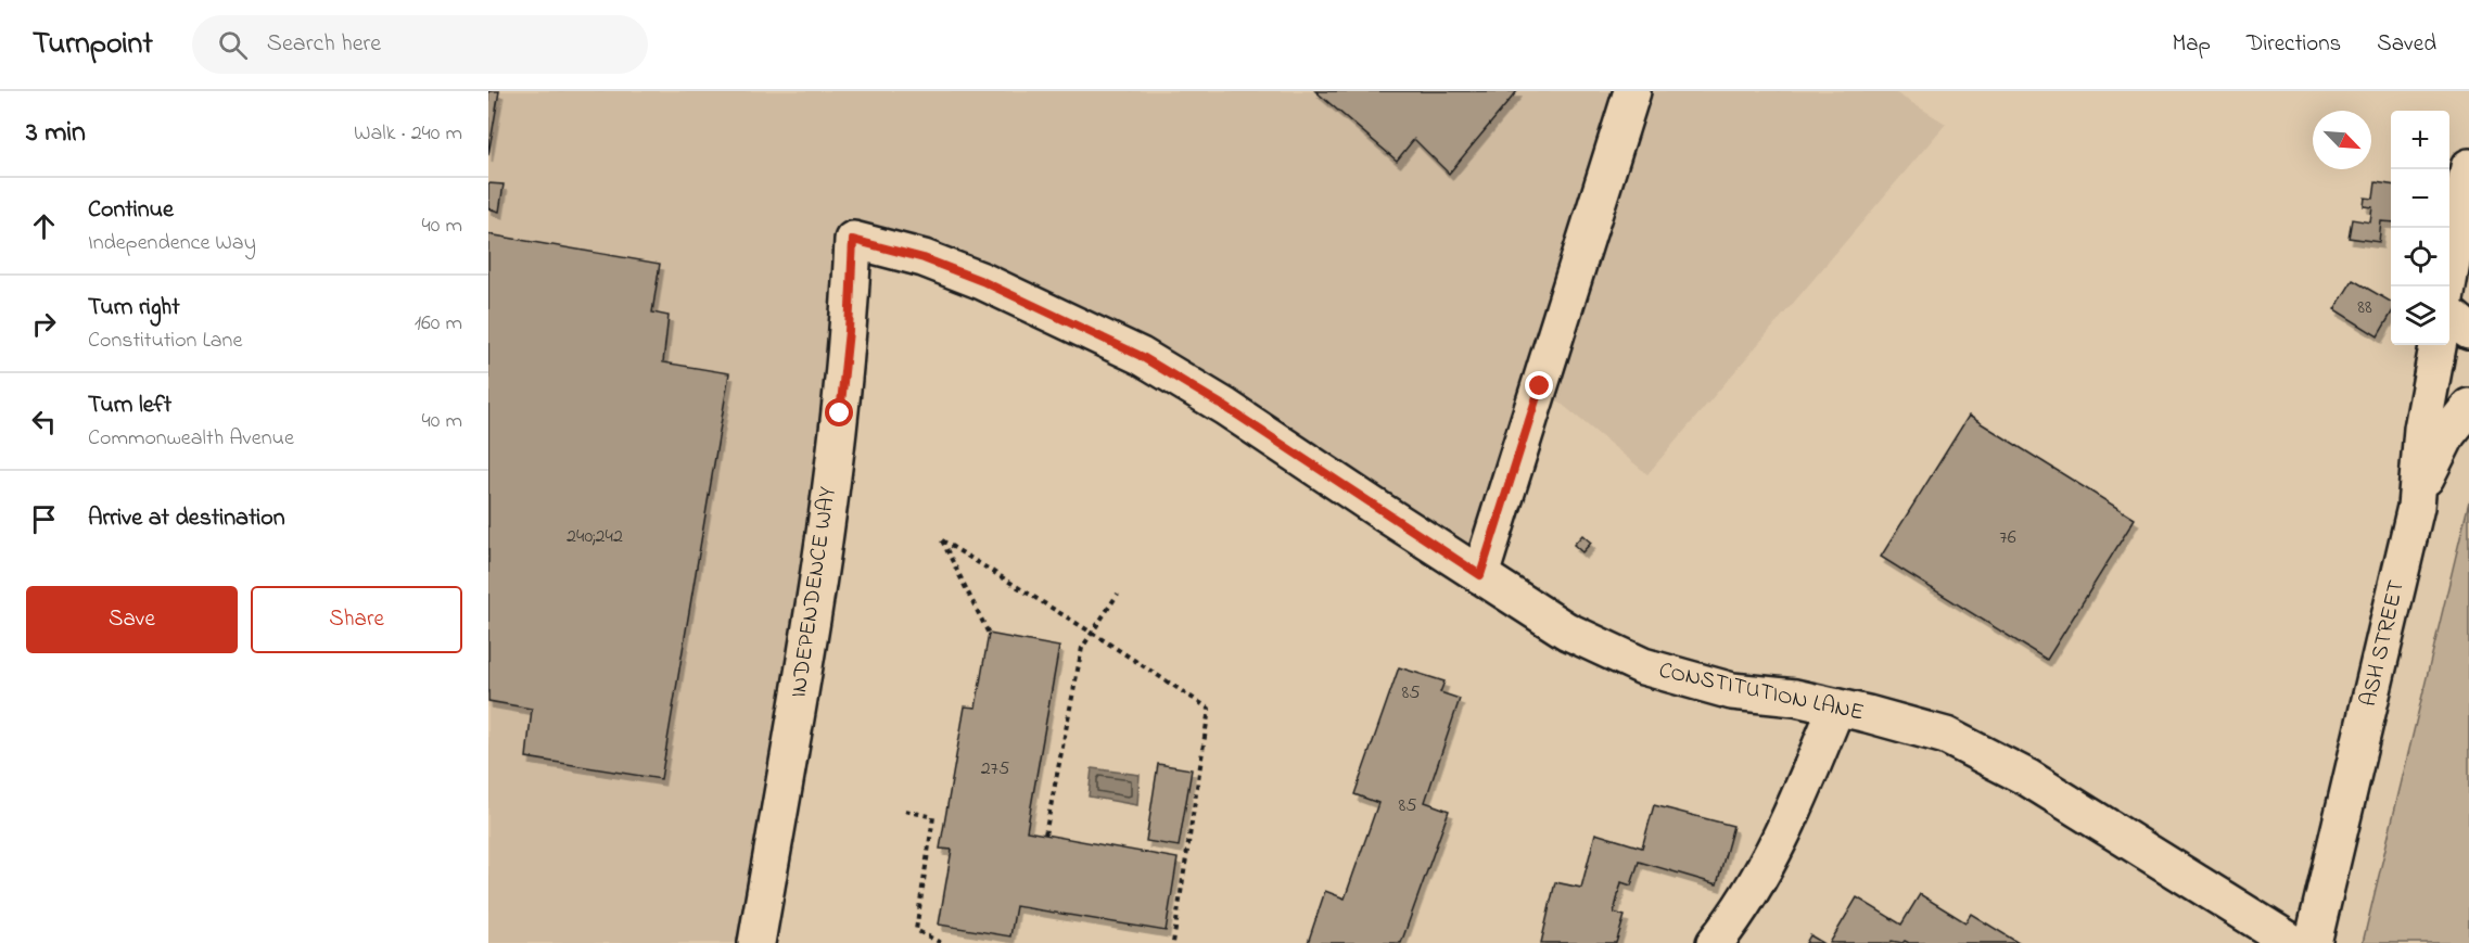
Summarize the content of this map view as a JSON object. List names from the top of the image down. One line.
{"streets":{"street":["INDEPENDENCE WAY","ASH STREET","CONSTITUTION LANE"]},"crossings":[["INDEPENDENCE WAY","CONSTITUTION LANE"]],"house_numbers":["88","240;242","76","85","275","85"],"north":"bottom right","page":{"header":"Turnpoint","search":"Search here","nav":["Map","Directions","Saved"],"heading":["3 min","Walk · 240 m"],"map_buttons":["+","−"],"list":[["Continue","Independence Way","40 m"],["Turn right","Constitution Lane","160 m"],["Turn left","Commonwealth Avenue","40 m"],"Arrive at destination"],"buttons":["Save","Share"]}}
